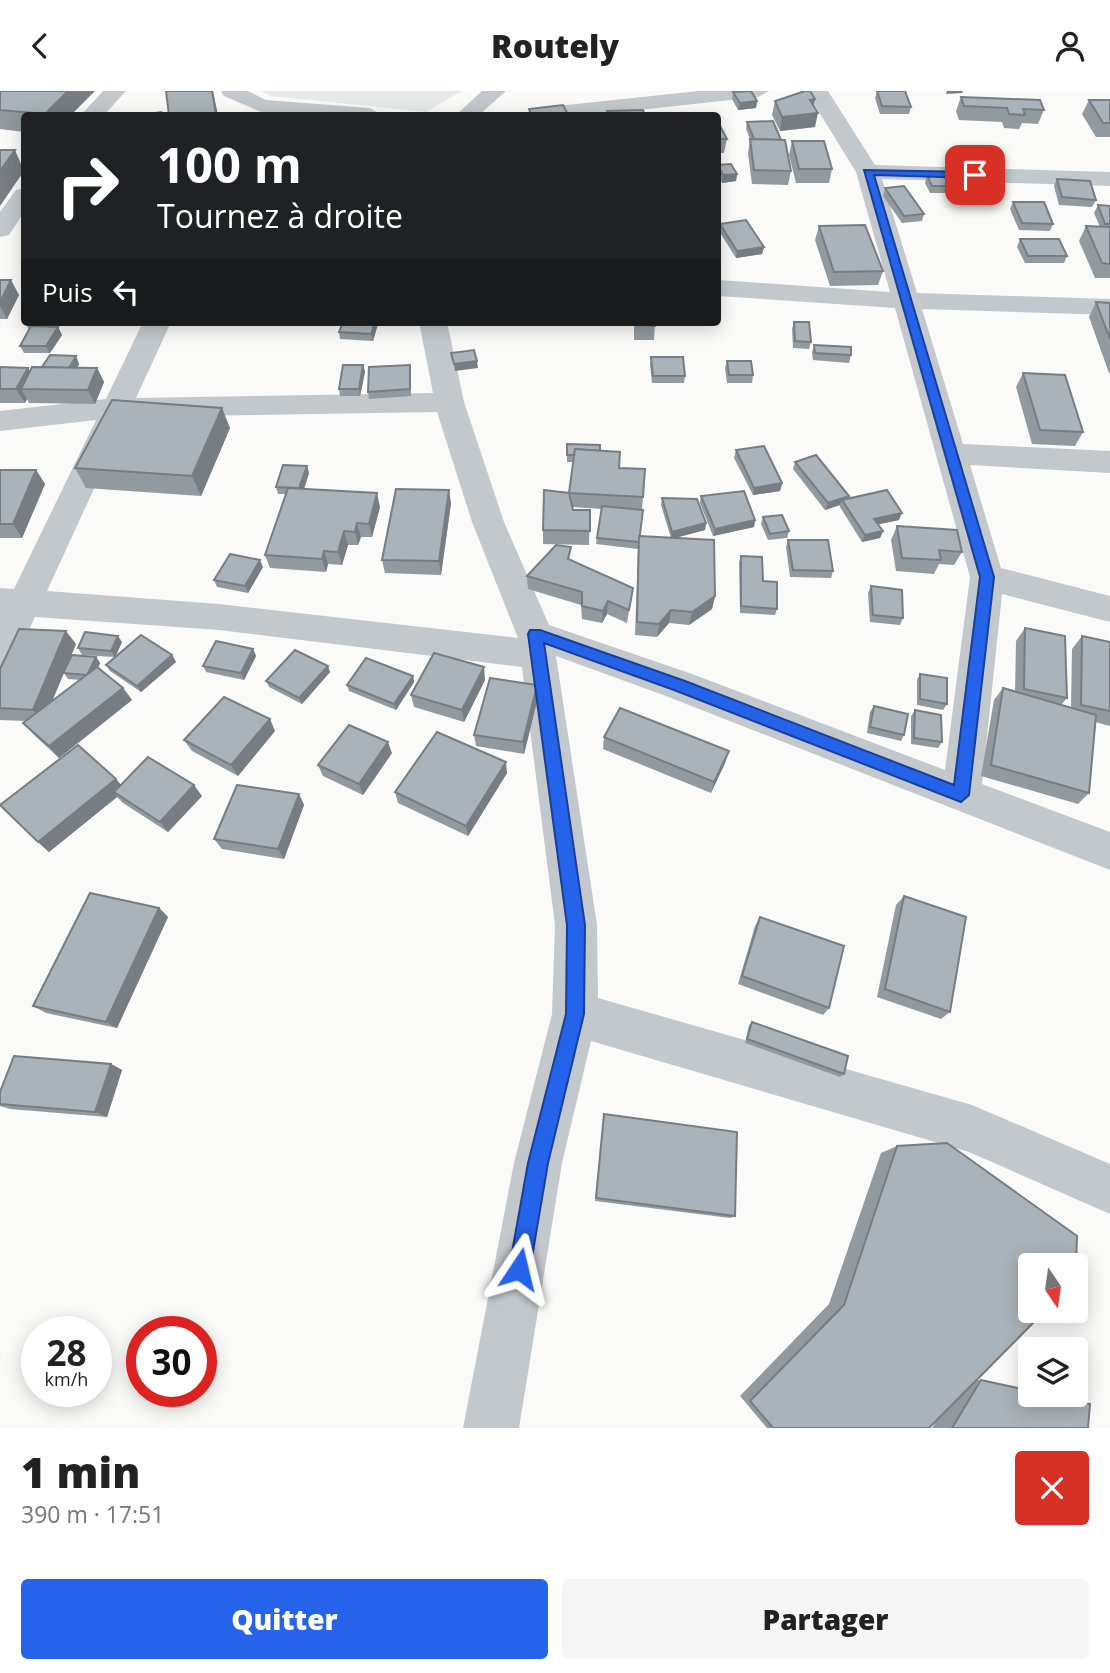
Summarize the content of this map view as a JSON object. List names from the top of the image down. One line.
{"north":"bottom","page":{"header":"Routely","turn":["100 m","Tournez à droite"],"then":"Puis","speed":"28 km/h","limit":"30","heading":["1 min","390 m · 17:51"],"buttons":["Quitter","Partager"]}}
